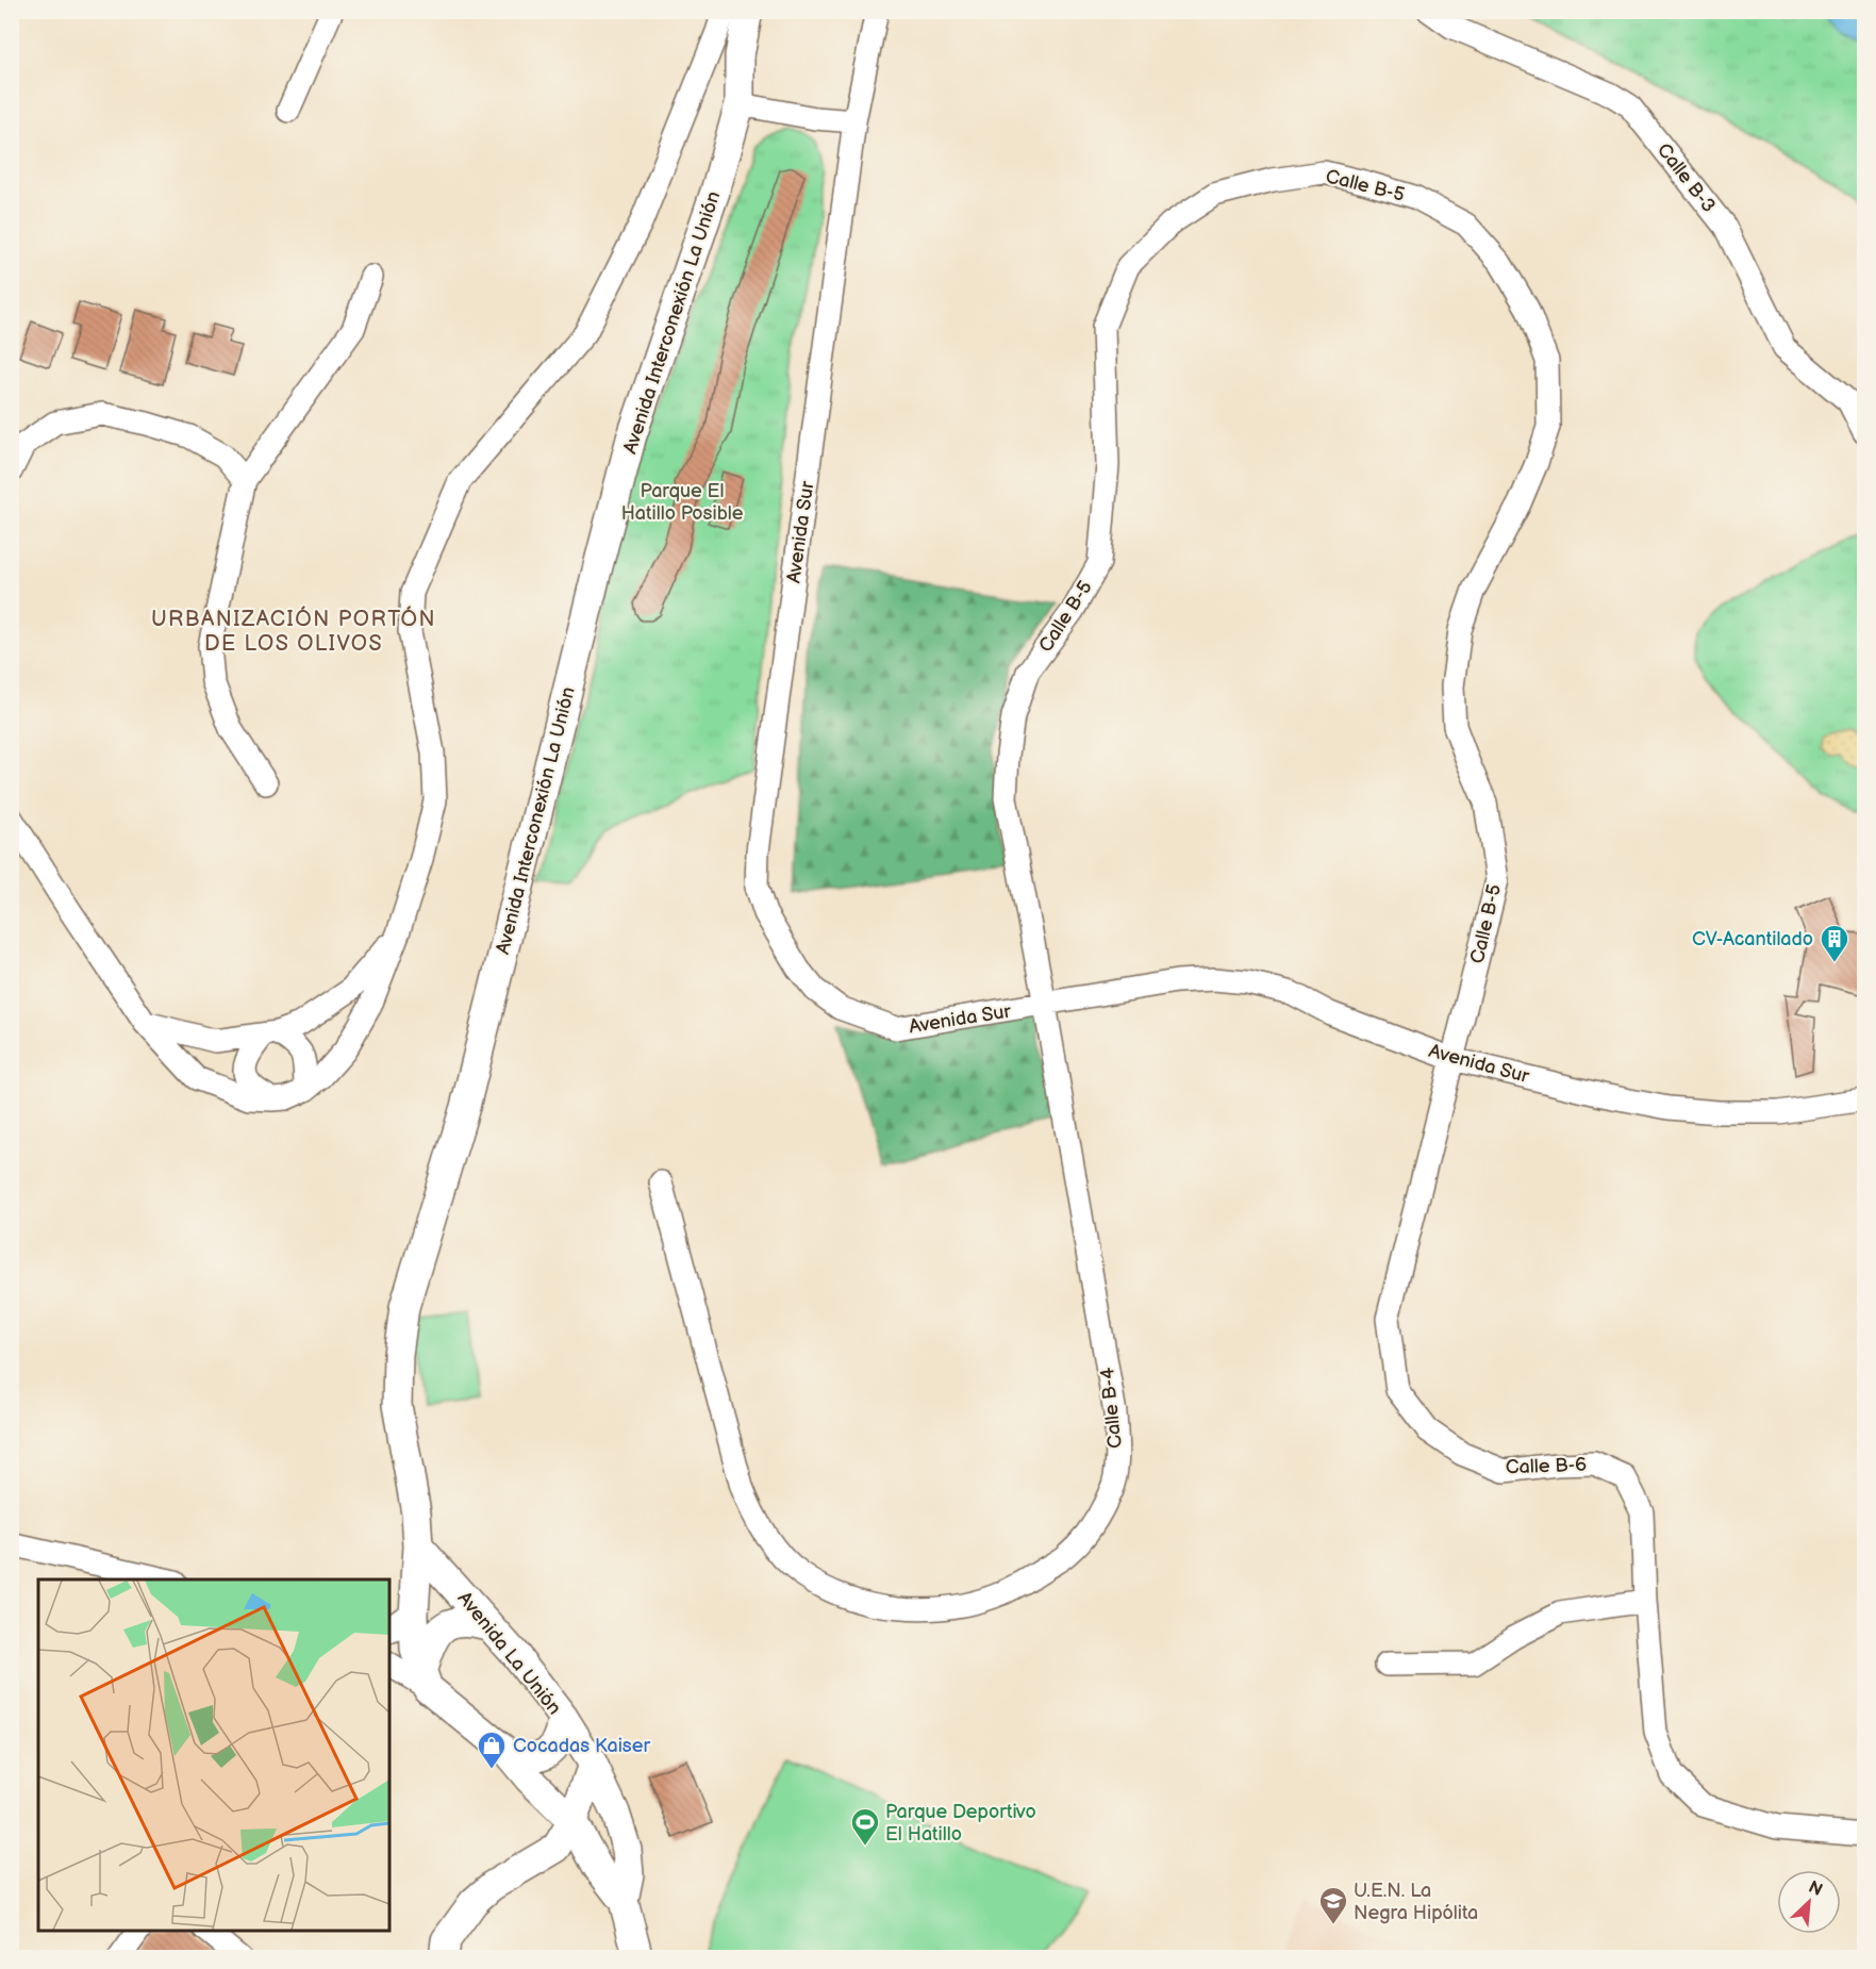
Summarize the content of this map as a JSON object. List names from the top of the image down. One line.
{"streets":{"street":["Calle B-3","Calle B-5","Avenida Interconexión La Unión","Avenida Sur","Calle B-4","Calle B-6","Avenida La Unión"]},"crossings":[["Calle B-5","Avenida Sur"],["Calle B-5","Calle B-4"],["Calle B-5","Calle B-6"],["Avenida Interconexión La Unión","Avenida La Unión"],["Avenida Sur","Calle B-4"],["Avenida Sur","Calle B-6"]],"districts":["URBANIZACIÓN PORTÓN DE LOS OLIVOS"],"parks":["Parque El Hatillo Posible"],"places":{"building":["CV-Acantilado"],"shop":["Cocadas Kaiser"],"sports":["Parque Deportivo El Hatillo"],"school or university":["U.E.N. La Negra Hipólita"]},"north":"top right"}
